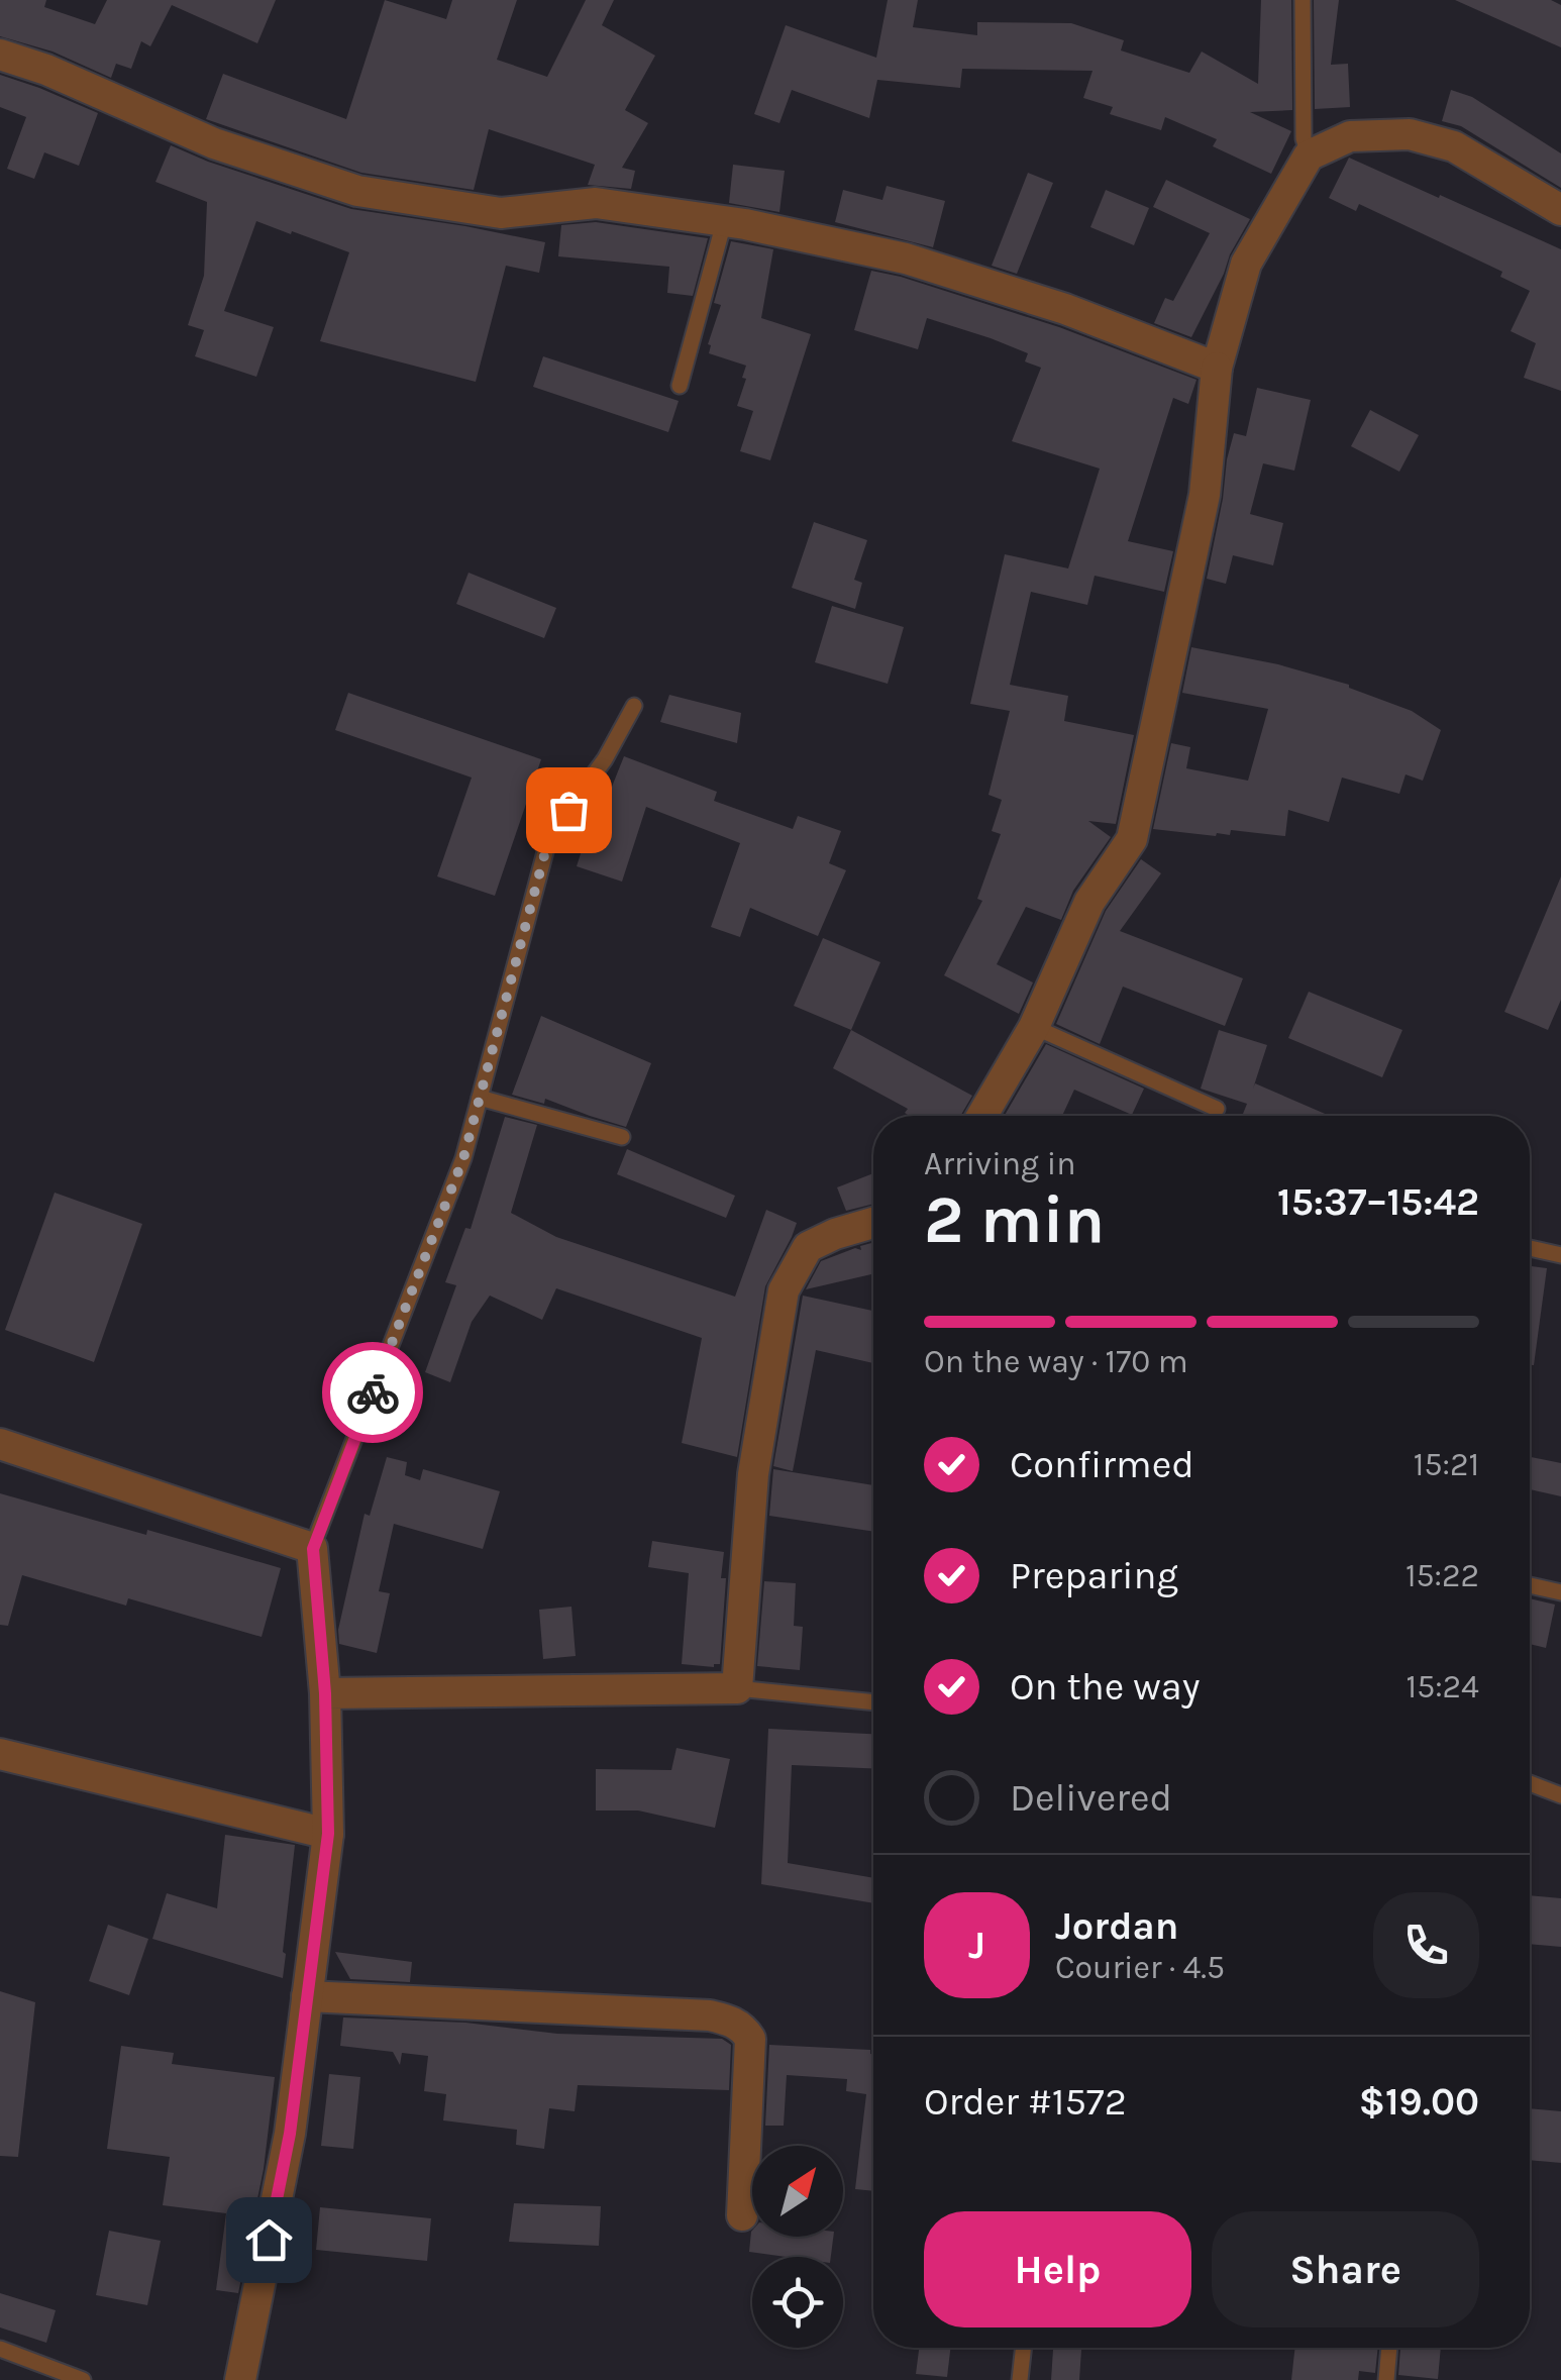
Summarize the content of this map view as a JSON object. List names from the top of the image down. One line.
{"north":"top right","page":{"heading":["2 min","Arriving in","15:37–15:42"],"panel":["Jordan","Courier · 4.5","Order #1572","$19.00"],"bar":"On the way · 170 m","list":[["Confirmed","15:21"],["Preparing","15:22"],["On the way","15:24"],"Delivered"],"round":"J","buttons":["Help","Share"]}}
